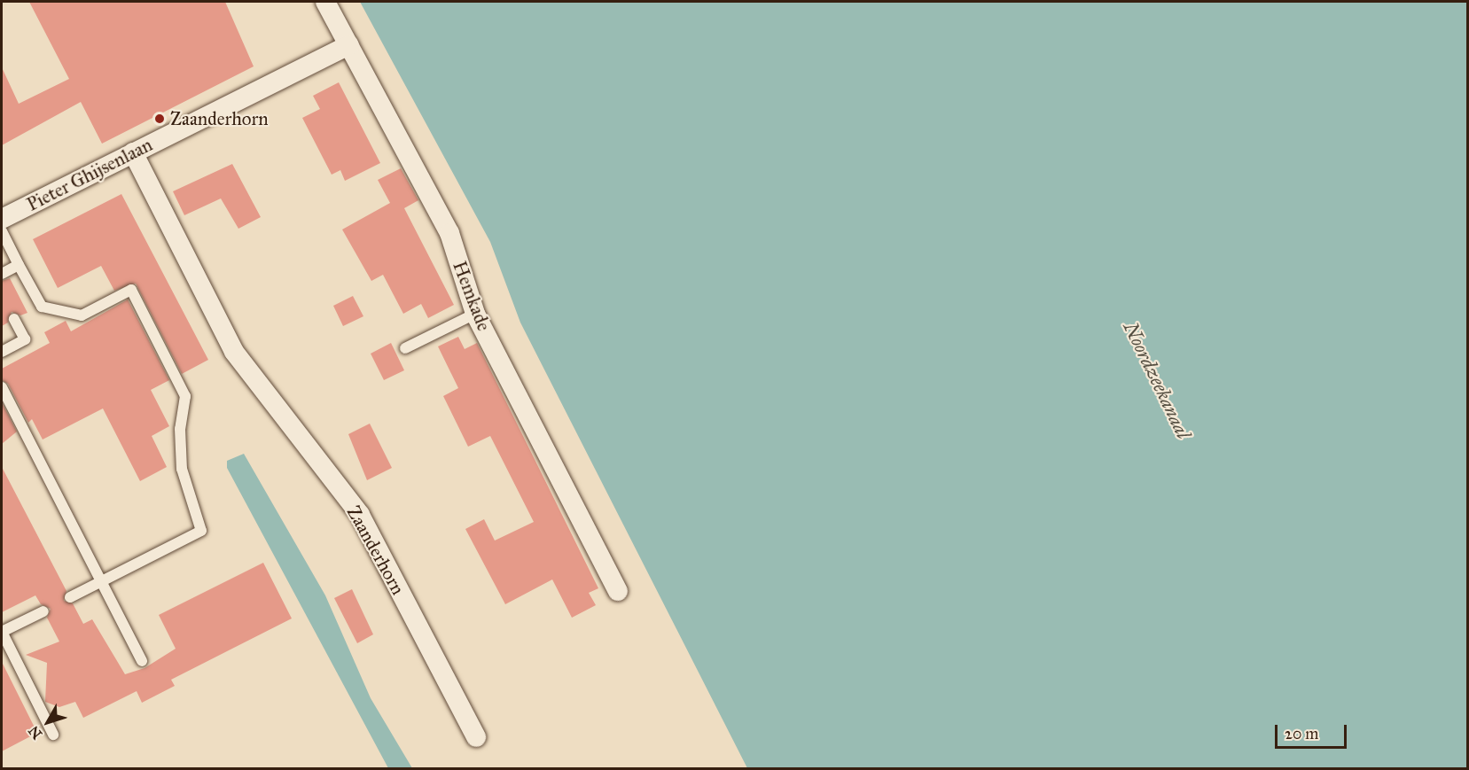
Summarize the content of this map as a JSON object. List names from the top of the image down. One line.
{"streets":{"street":["Pieter Ghijsenlaan","Hemkade","Zaanderhorn"]},"crossings":[["Pieter Ghijsenlaan","Hemkade"],["Pieter Ghijsenlaan","Zaanderhorn"]],"water":["Noordzeekanaal"],"places":["Zaanderhorn"],"scale_bar":"20 m","north":"bottom left"}
